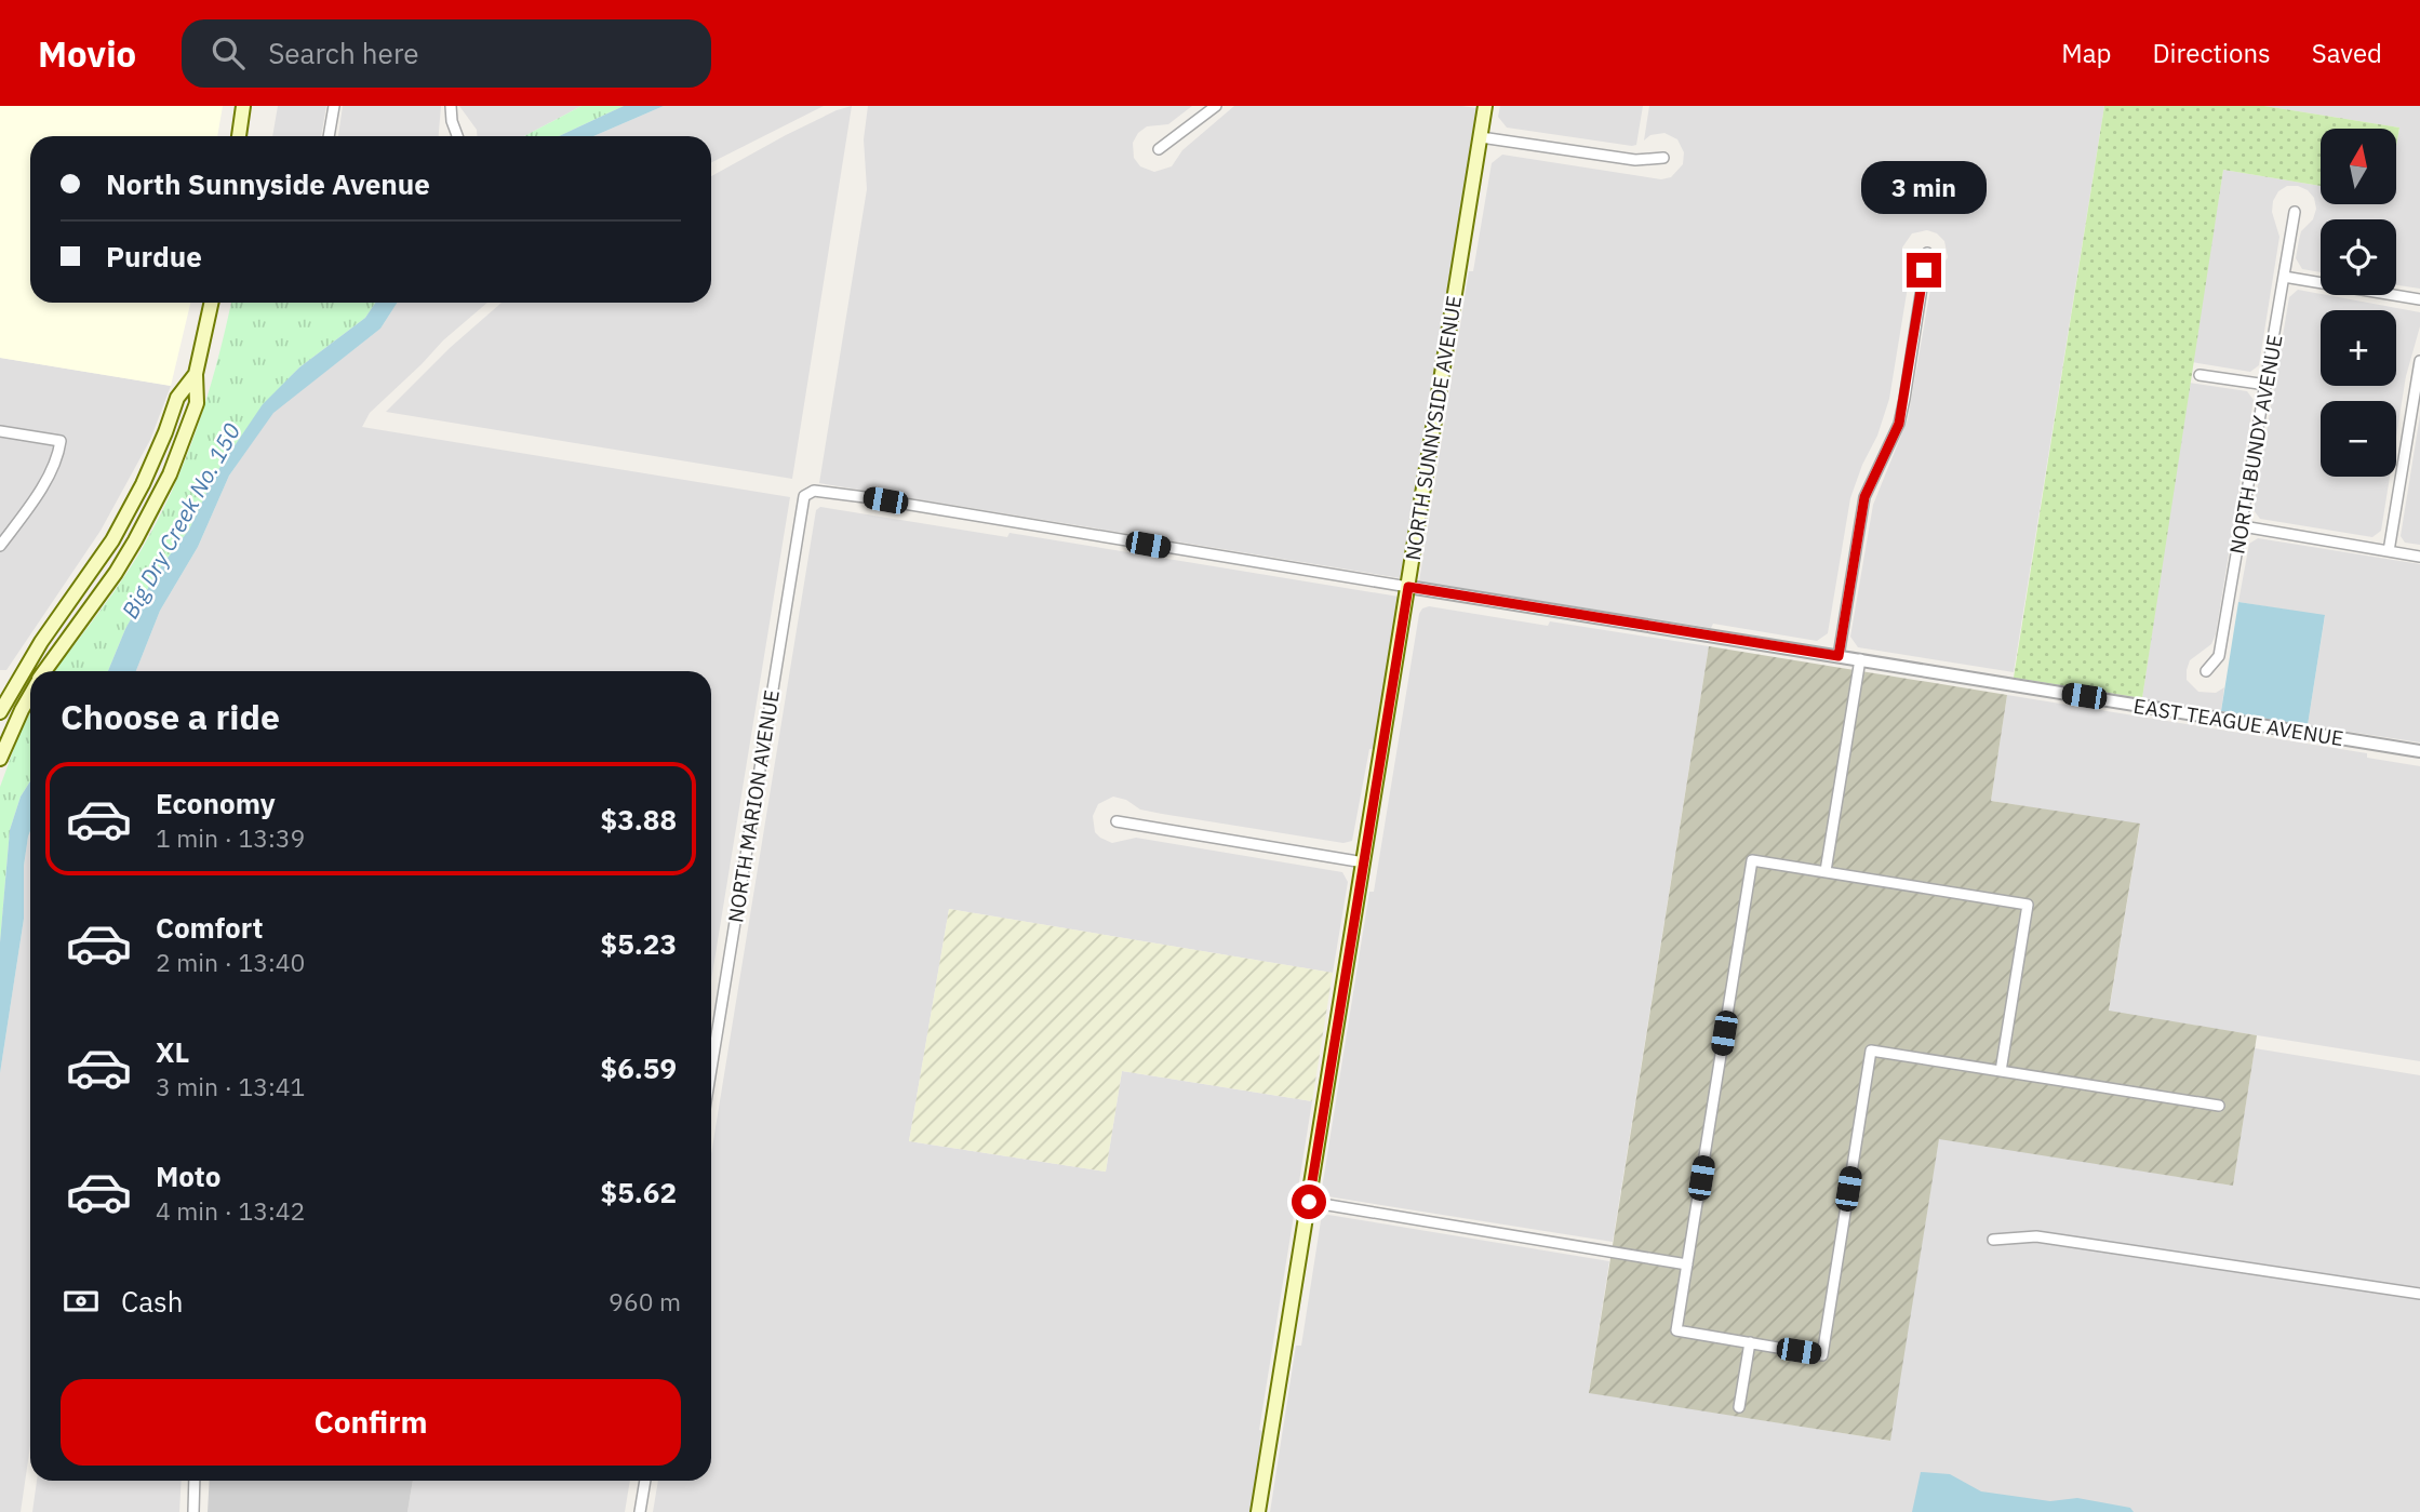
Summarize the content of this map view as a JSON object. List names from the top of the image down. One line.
{"streets":{"main road":["NORTH SUNNYSIDE AVENUE"],"street":["NORTH BUNDY AVENUE","EAST TEAGUE AVENUE","NORTH MARION AVENUE"]},"crossings":[["NORTH SUNNYSIDE AVENUE","EAST TEAGUE AVENUE"],["EAST TEAGUE AVENUE","NORTH MARION AVENUE"]],"water":["Big Dry Creek No. 150"],"north":"top","page":{"header":"Movio","search":"Search here","nav":["Map","Directions","Saved"],"map_buttons":["+","−"],"banner":["North Sunnyside Avenue","Purdue"],"bubble":"3 min","heading":"Choose a ride","list":[{"name":"Economy","note":"1 min · 13:39","value":"$3.88"},{"name":"Comfort","note":"2 min · 13:40","value":"$5.23"},{"name":"XL","note":"3 min · 13:41","value":"$6.59"},{"name":"Moto","note":"4 min · 13:42","value":"$5.62"}],"pay":["Cash","960 m"],"buttons":"Confirm"}}
